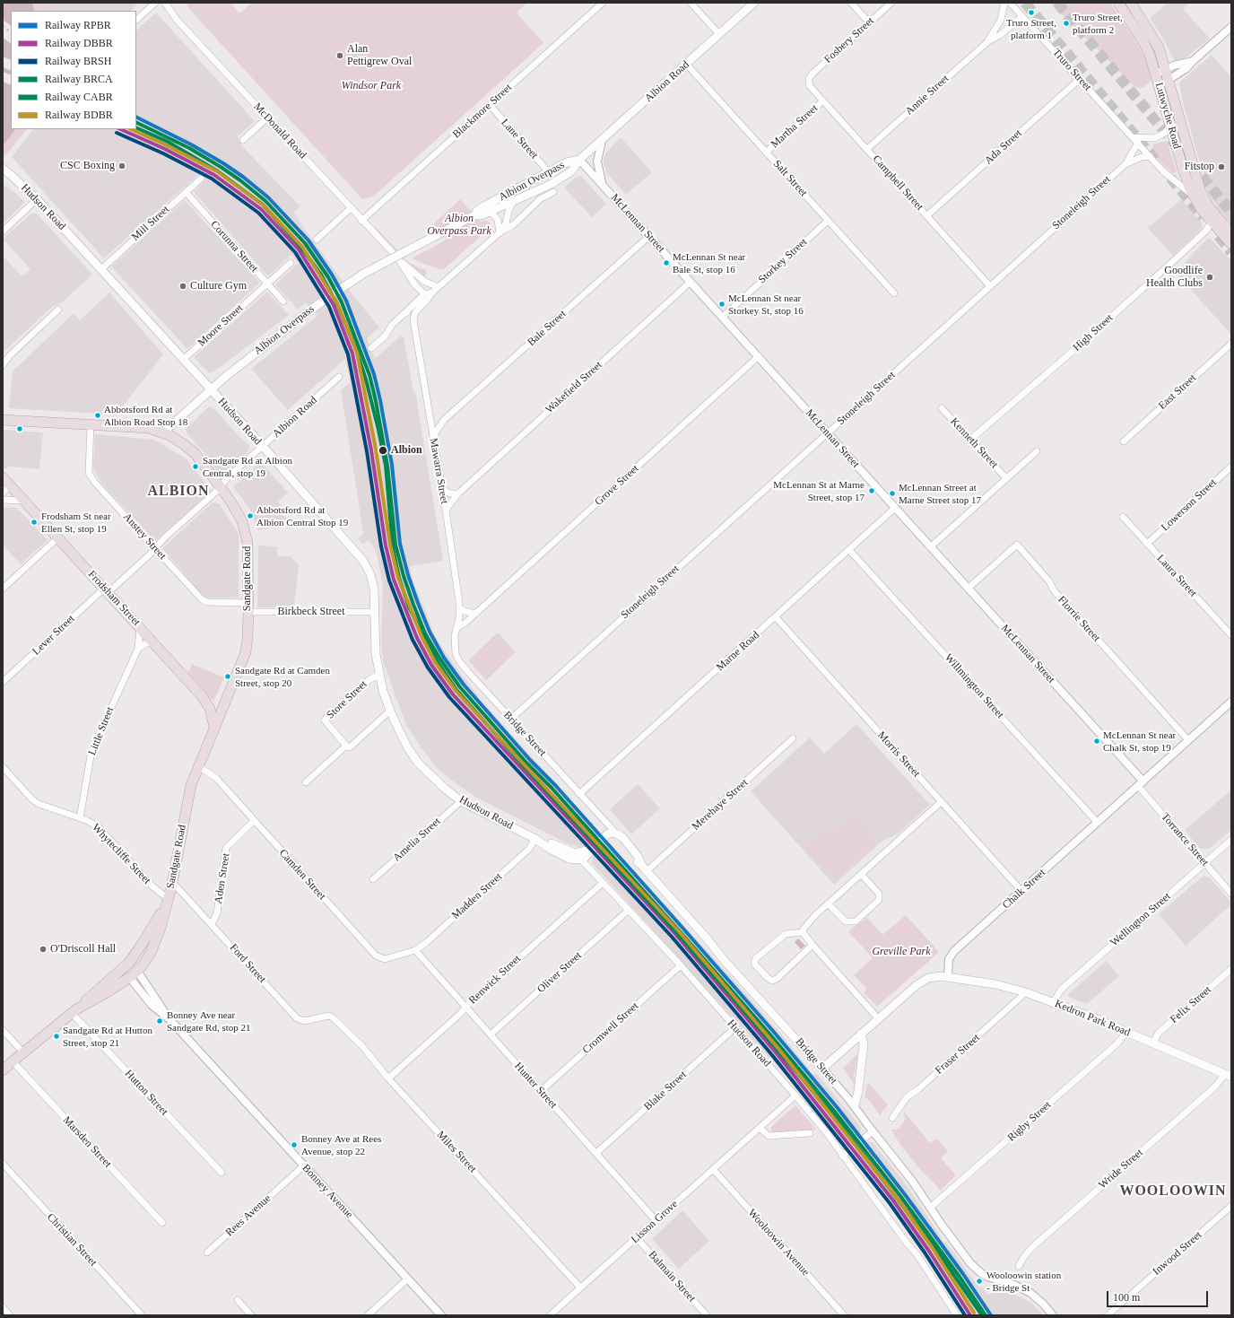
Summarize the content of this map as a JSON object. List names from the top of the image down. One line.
{"streets":{"highway":["Lutwyche Road","Sandgate Road","Frodsham Street"],"main road":["Albion Road","Albion Overpass","Hudson Road","Bridge Street","Kedron Park Road"],"street":["Fosbery Street","Truro Street","Annie Street","Blackmore Street","Martha Street","McDonald Road","Lane Street","Ada Street","Salt Street","Campbell Street","Stoneleigh Street","Mill Street","McLennan Street","Corunna Street","Storkey Street","Moore Street","Bale Street","High Street","Wakefield Street","East Street","Kenneth Street","Mawarra Street","Grove Street","Lowerson Street","Anstey Street","Laura Street","Birkbeck Street","Florrie Street","Lever Street","Marne Road","Willmington Street","Store Street","Little Street","Morris Street","Merehaye Street","Amelia Street","Torrance Street","Whytecliffe Street","Camden Street","Aden Street","Chalk Street","Madden Street","Wellington Street","Ford Street","Oliver Street","Renwick Street","Felix Street","Cromwell Street","Fraser Street","Hunter Street","Blake Street","Hutton Street","Rigby Street","Marsden Street","Miles Street","Wride Street","Bonney Avenue","Rees Avenue","Lisson Grove","Christian Street","Wooloowin Avenue","Inwood Street","Balmain Street"]},"crossings":[["Fosbery Street","Campbell Street"],["Truro Street","Annie Street"],["Truro Street","Lutwyche Road"],["Truro Street","Ada Street"],["Truro Street","Stoneleigh Street"],["Albion Road","Salt Street"],["Albion Road","Albion Overpass"],["Albion Road","Hudson Road"],["Albion Road","McLennan Street"],["Albion Road","Sandgate Road"],["Albion Road","Lever Street"],["Annie Street","Campbell Street"],["Blackmore Street","McDonald Road"],["Blackmore Street","Lane Street"],["Lutwyche Road","High Street"],["Martha Street","Salt Street"],["Martha Street","Campbell Street"],["Lane Street","Albion Overpass"],["Ada Street","Campbell Street"],["Salt Street","Storkey Street"],["Albion Overpass","Hudson Road"],["Albion Overpass","McLennan Street"],["Albion Overpass","Sandgate Road"],["Campbell Street","Stoneleigh Street"],["Stoneleigh Street","McLennan Street"],["Stoneleigh Street","Bridge Street"],["Hudson Road","Mill Street"],["Hudson Road","Moore Street"],["Hudson Road","Birkbeck Street"],["Hudson Road","Store Street"],["Hudson Road","Amelia Street"],["Hudson Road","Madden Street"],["Hudson Road","Oliver Street"],["Hudson Road","Renwick Street"],["Hudson Road","Cromwell Street"],["Hudson Road","Blake Street"],["Hudson Road","Lisson Grove"],["Mill Street","Corunna Street"],["McLennan Street","Storkey Street"],["McLennan Street","Bale Street"],["McLennan Street","Wakefield Street"],["McLennan Street","Grove Street"],["McLennan Street","Florrie Street"],["McLennan Street","Marne Road"],["McLennan Street","Torrance Street"],["McLennan Street","Chalk Street"],["Corunna Street","Moore Street"],["Bale Street","Mawarra Street"],["High Street","Kenneth Street"],["Wakefield Street","Mawarra Street"],["Mawarra Street","Grove Street"],["Mawarra Street","Bridge Street"],["Grove Street","Bridge Street"],["Lowerson Street","Laura Street"],["Anstey Street","Sandgate Road"],["Anstey Street","Birkbeck Street"],["Anstey Street","Lever Street"],["Sandgate Road","Frodsham Street"],["Sandgate Road","Birkbeck Street"],["Sandgate Road","Lever Street"],["Sandgate Road","Whytecliffe Street"],["Sandgate Road","Camden Street"],["Sandgate Road","Ford Street"],["Sandgate Road","Hutton Street"],["Sandgate Road","Marsden Street"],["Sandgate Road","Bonney Avenue"],["Frodsham Street","Lever Street"],["Frodsham Street","Little Street"],["Florrie Street","Chalk Street"],["Marne Road","Willmington Street"],["Marne Road","Bridge Street"],["Marne Road","Morris Street"],["Willmington Street","Chalk Street"],["Little Street","Whytecliffe Street"],["Bridge Street","Merehaye Street"],["Bridge Street","Rigby Street"],["Morris Street","Chalk Street"],["Torrance Street","Chalk Street"],["Torrance Street","Wellington Street"],["Camden Street","Aden Street"],["Camden Street","Madden Street"],["Camden Street","Hunter Street"],["Aden Street","Ford Street"],["Chalk Street","Kedron Park Road"],["Madden Street","Hunter Street"],["Wellington Street","Kedron Park Road"],["Ford Street","Miles Street"],["Oliver Street","Hunter Street"],["Renwick Street","Hunter Street"],["Renwick Street","Miles Street"],["Felix Street","Kedron Park Road"],["Kedron Park Road","Fraser Street"],["Kedron Park Road","Rigby Street"],["Kedron Park Road","Wride Street"],["Cromwell Street","Hunter Street"],["Hunter Street","Blake Street"],["Hunter Street","Lisson Grove"],["Miles Street","Lisson Grove"],["Bonney Avenue","Rees Avenue"],["Lisson Grove","Wooloowin Avenue"],["Lisson Grove","Balmain Street"]],"districts":["ALBION","WOOLOOWIN"],"parks":["Windsor Park","Albion Overpass Park","Greville Park"],"places":["Truro Street, platform 1","Truro Street, platform 2","Alan Pettigrew Oval","CSC Boxing","Fitstop","McLennan St near Bale St, stop 16","Goodlife Health Clubs","Culture Gym","McLennan St near Storkey St, stop 16","Abbotsford Rd at Albion Road Stop 18","Albion","Sandgate Rd at Albion Central, stop 19","McLennan St at Marne Street, stop 17","McLennan Street at Marne Street stop 17","Abbotsford Rd at Albion Central Stop 19","Frodsham St near Ellen St, stop 19","Sandgate Rd at Camden Street, stop 20","McLennan St near Chalk St, stop 19","O'Driscoll Hall","Bonney Ave near Sandgate Rd, stop 21","Sandgate Rd at Hutton Street, stop 21","Bonney Ave at Rees Avenue, stop 22","Wooloowin station - Bridge St"],"lines":["rail line RPBR","rail line BRCA","rail line CABR","rail line DBBR","rail line BDBR","rail line BRSH"],"legend":["Railway RPBR","Railway DBBR","Railway BRSH","Railway BRCA","Railway CABR","Railway BDBR"],"scale_bar":"100 m"}
